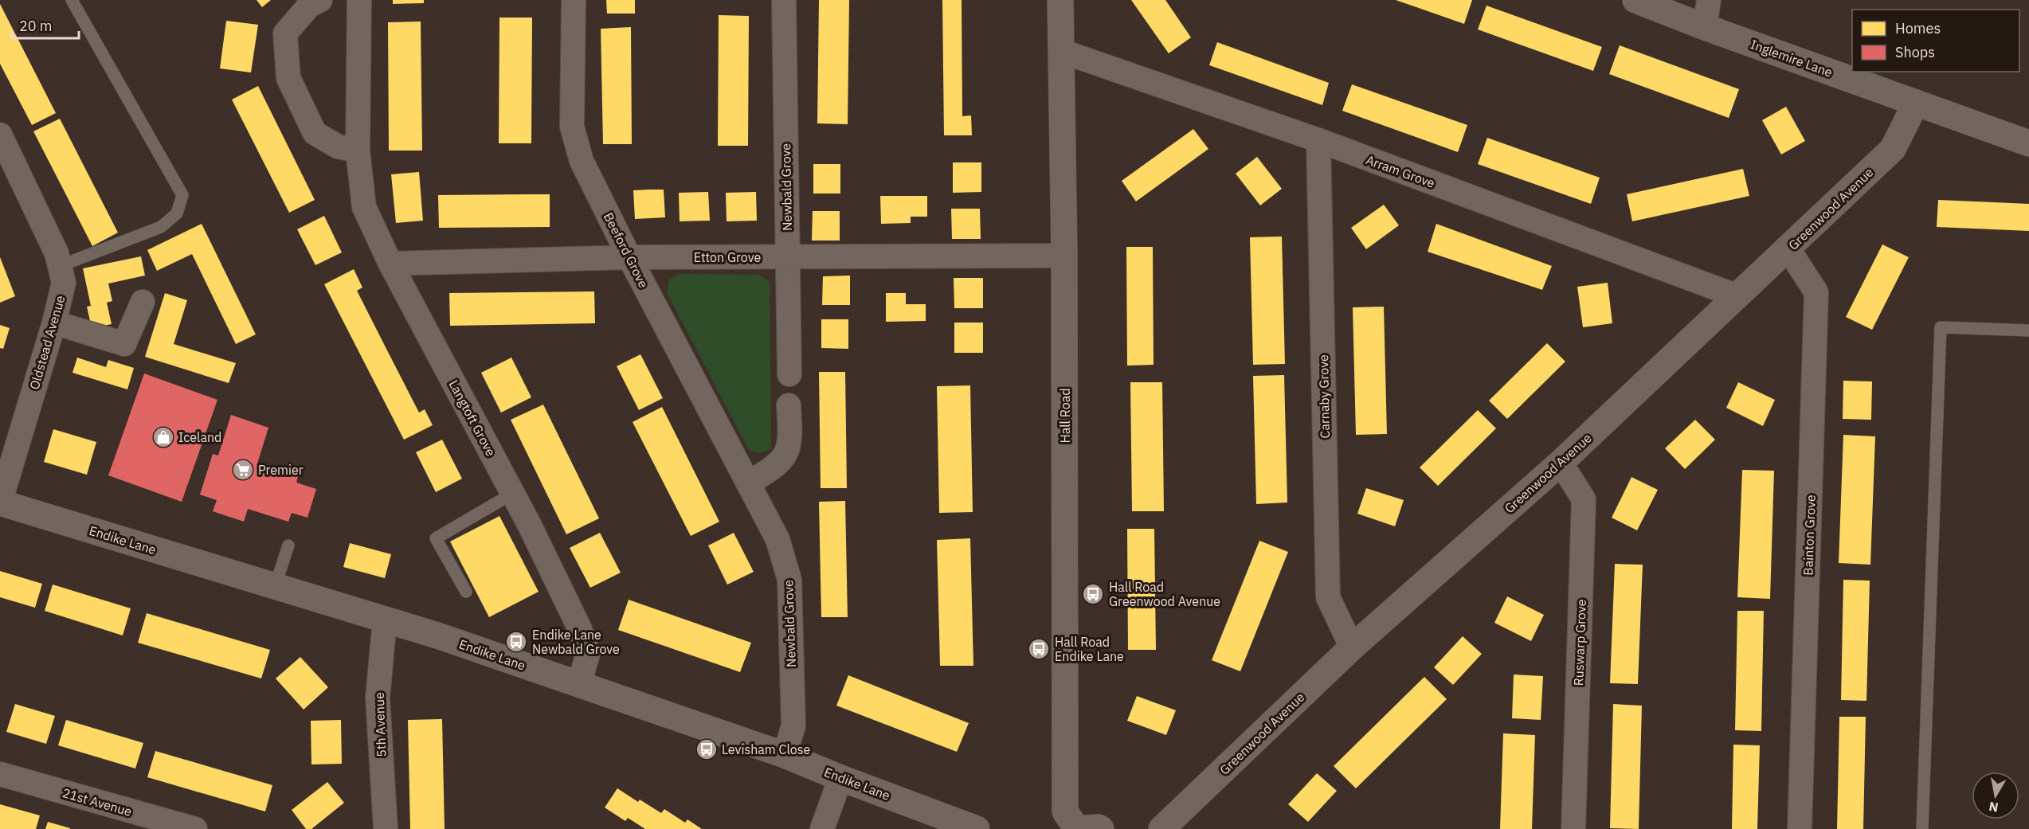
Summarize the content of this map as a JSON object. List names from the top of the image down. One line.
{"streets":{"street":["Inglemire Lane","Arram Grove","Newbald Grove","Greenwood Avenue","Beeford Grove","Etton Grove","Oldstead Avenue","Carnaby Grove","Hall Road","Langtoft Grove","Bainton Grove","Endike Lane","Ruswarp Grove","5th Avenue","21st Avenue"]},"crossings":[["Inglemire Lane","Greenwood Avenue"],["Arram Grove","Greenwood Avenue"],["Arram Grove","Carnaby Grove"],["Arram Grove","Hall Road"],["Newbald Grove","Beeford Grove"],["Newbald Grove","Etton Grove"],["Newbald Grove","Endike Lane"],["Greenwood Avenue","Carnaby Grove"],["Greenwood Avenue","Bainton Grove"],["Greenwood Avenue","Ruswarp Grove"],["Beeford Grove","Etton Grove"],["Etton Grove","Hall Road"],["Etton Grove","Langtoft Grove"],["Oldstead Avenue","Endike Lane"],["Langtoft Grove","Endike Lane"],["Endike Lane","5th Avenue"]],"places":{"shop":["Iceland"],"supermarket":["Premier"],"bus stop":["Hall Road Greenwood Avenue","Endike Lane Newbald Grove","Hall Road Endike Lane","Levisham Close"]},"legend":["Homes","Shops"],"scale_bar":"20 m","north":"bottom"}
